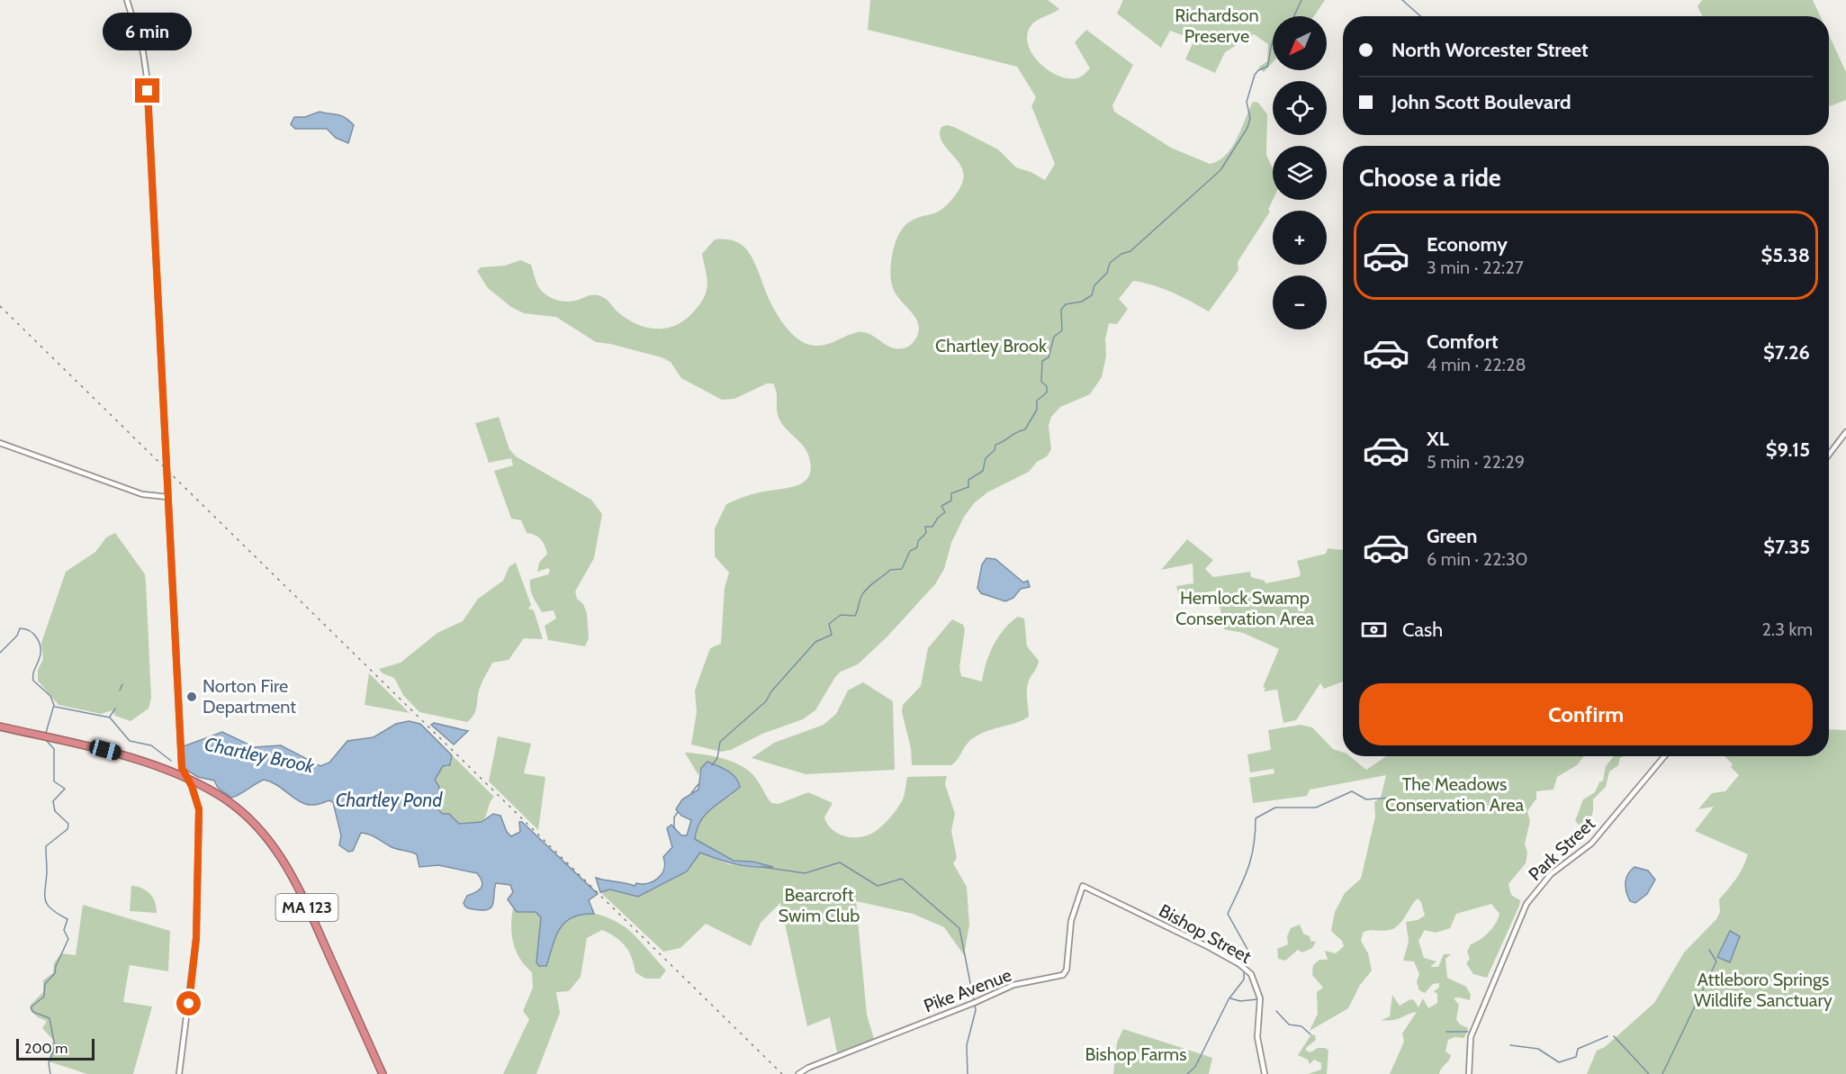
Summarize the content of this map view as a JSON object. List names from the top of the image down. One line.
{"streets":{"highway":["MA 123"],"main road":["Park Street","Bishop Street","Pike Avenue"]},"crossings":[["Bishop Street","Pike Avenue"]],"water":["Chartley Brook","Chartley Pond"],"parks":["Richardson Preserve","Chartley Brook","Hemlock Swamp Conservation Area","The Meadows Conservation Area","Bearcroft Swim Club","Attleboro Springs Wildlife Sanctuary","Bishop Farms"],"places":["Norton Fire Department"],"scale_bar":"200 m","north":"bottom left","page":{"bubble":"6 min","map_buttons":["+","−"],"banner":["North Worcester Street","John Scott Boulevard"],"heading":"Choose a ride","list":[{"name":"Economy","note":"3 min · 22:27","value":"$5.38"},{"name":"Comfort","note":"4 min · 22:28","value":"$7.26"},{"name":"XL","note":"5 min · 22:29","value":"$9.15"},{"name":"Green","note":"6 min · 22:30","value":"$7.35"}],"pay":["Cash","2.3 km"],"buttons":"Confirm","scale":"200 m"}}
